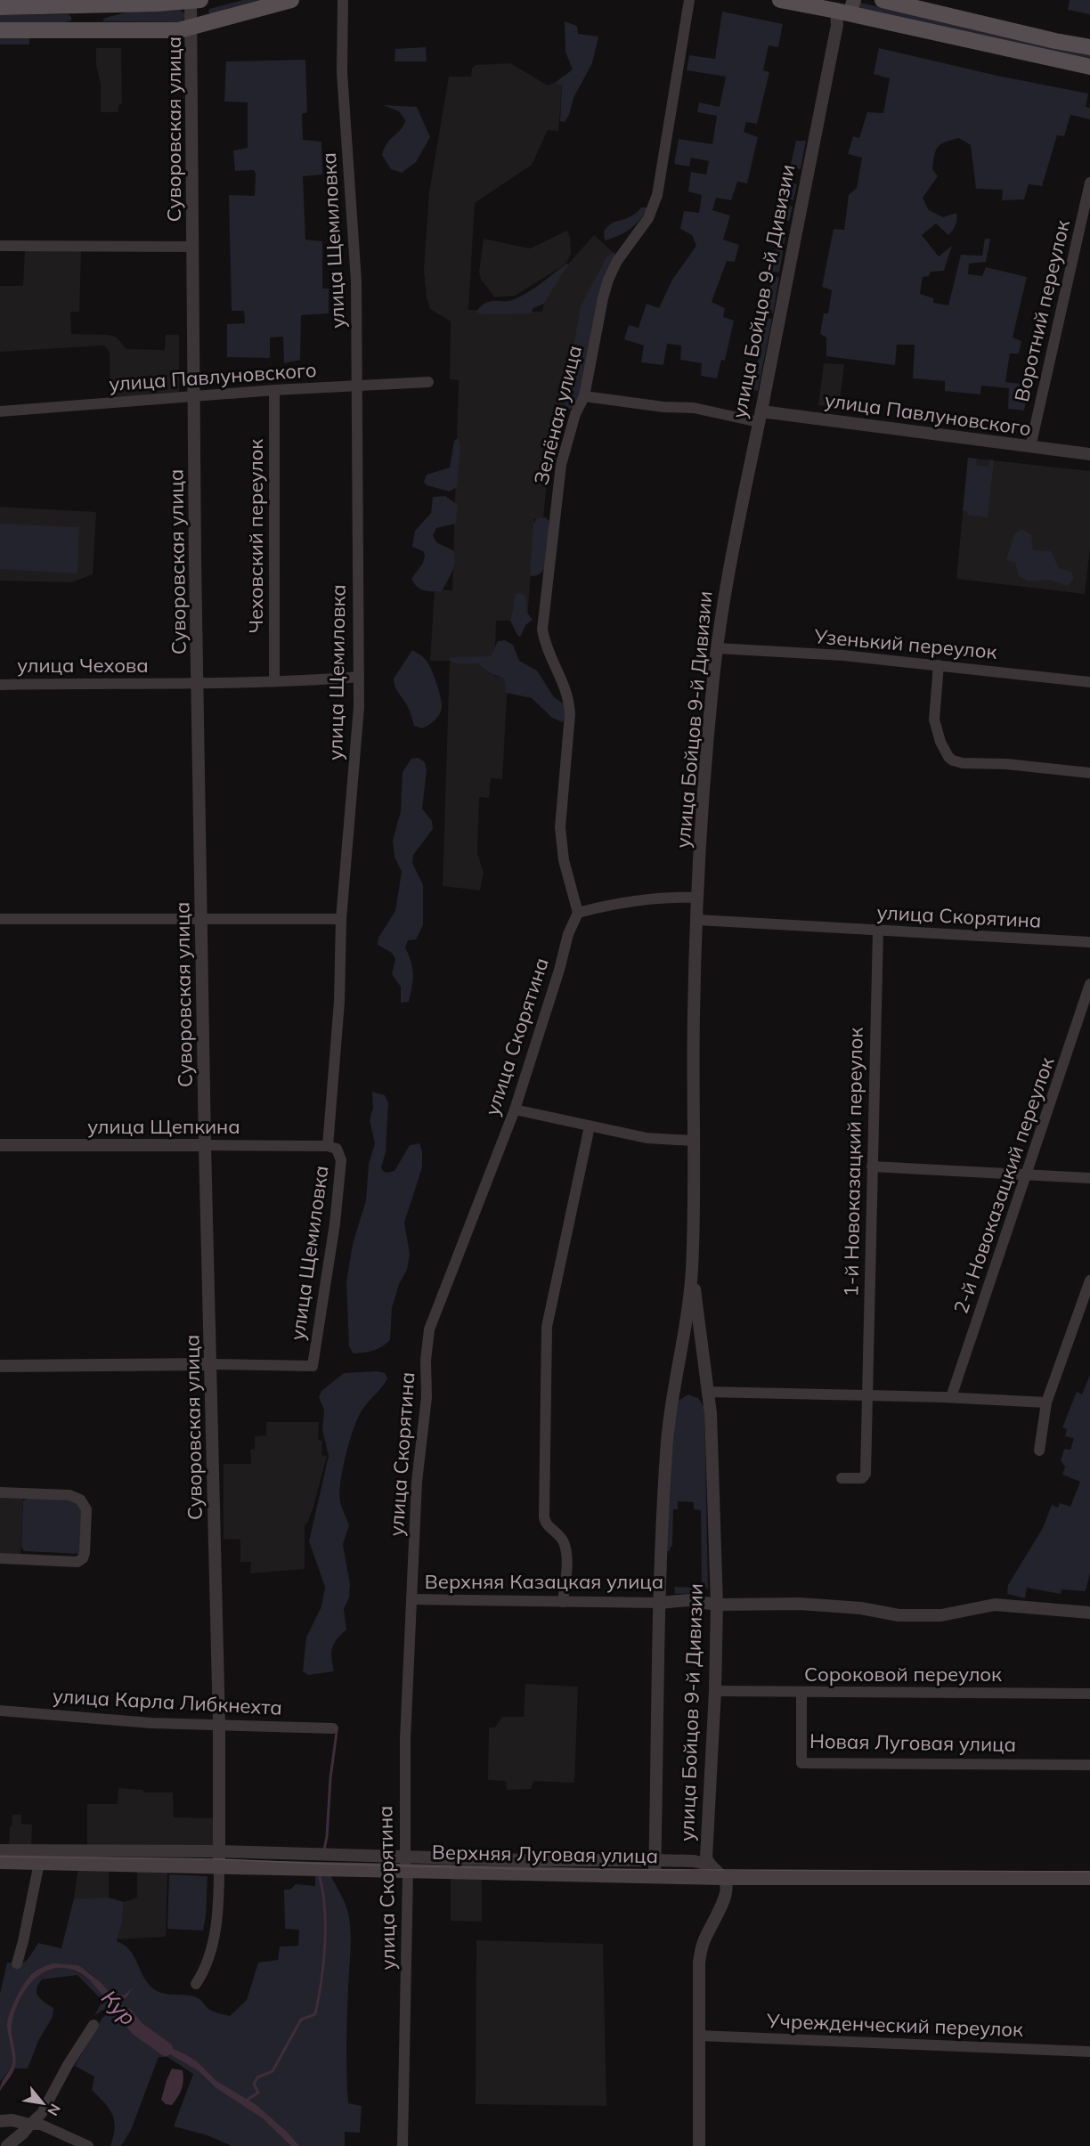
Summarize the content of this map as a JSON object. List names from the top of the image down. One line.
{"streets":{"main road":["Верхняя Луговая улица"],"street":["Суворовская улица","улица Щемиловка","улица Бойцов 9-й Дивизии","Воротний переулок","улица Павлуновского","Зелёная улица","Чеховский переулок","Узенький переулок","улица Чехова","улица Скорятина","улица Щепкина","1-й Новоказацкий переулок","2-й Новоказацкий переулок","Верхняя Казацкая улица","Сороковой переулок","улица Карла Либкнехта","Новая Луговая улица","Учрежденческий переулок"]},"crossings":[["Суворовская улица","улица Щемиловка"],["Суворовская улица","улица Павлуновского"],["Суворовская улица","улица Чехова"],["Суворовская улица","улица Щепкина"],["Суворовская улица","улица Карла Либкнехта"],["Суворовская улица","Верхняя Луговая улица"],["улица Щемиловка","улица Павлуновского"],["улица Щемиловка","улица Чехова"],["улица Щемиловка","улица Щепкина"],["улица Бойцов 9-й Дивизии","улица Павлуновского"],["улица Бойцов 9-й Дивизии","Узенький переулок"],["улица Бойцов 9-й Дивизии","улица Скорятина"],["улица Бойцов 9-й Дивизии","Верхняя Казацкая улица"],["улица Бойцов 9-й Дивизии","Сороковой переулок"],["улица Бойцов 9-й Дивизии","Верхняя Луговая улица"],["Воротний переулок","улица Павлуновского"],["улица Павлуновского","Зелёная улица"],["улица Павлуновского","Чеховский переулок"],["Зелёная улица","улица Скорятина"],["Чеховский переулок","улица Чехова"],["улица Скорятина","1-й Новоказацкий переулок"],["улица Скорятина","Верхняя Казацкая улица"],["улица Скорятина","Верхняя Луговая улица"],["Сороковой переулок","Новая Луговая улица"]],"water":["Кур"],"north":"bottom right"}
